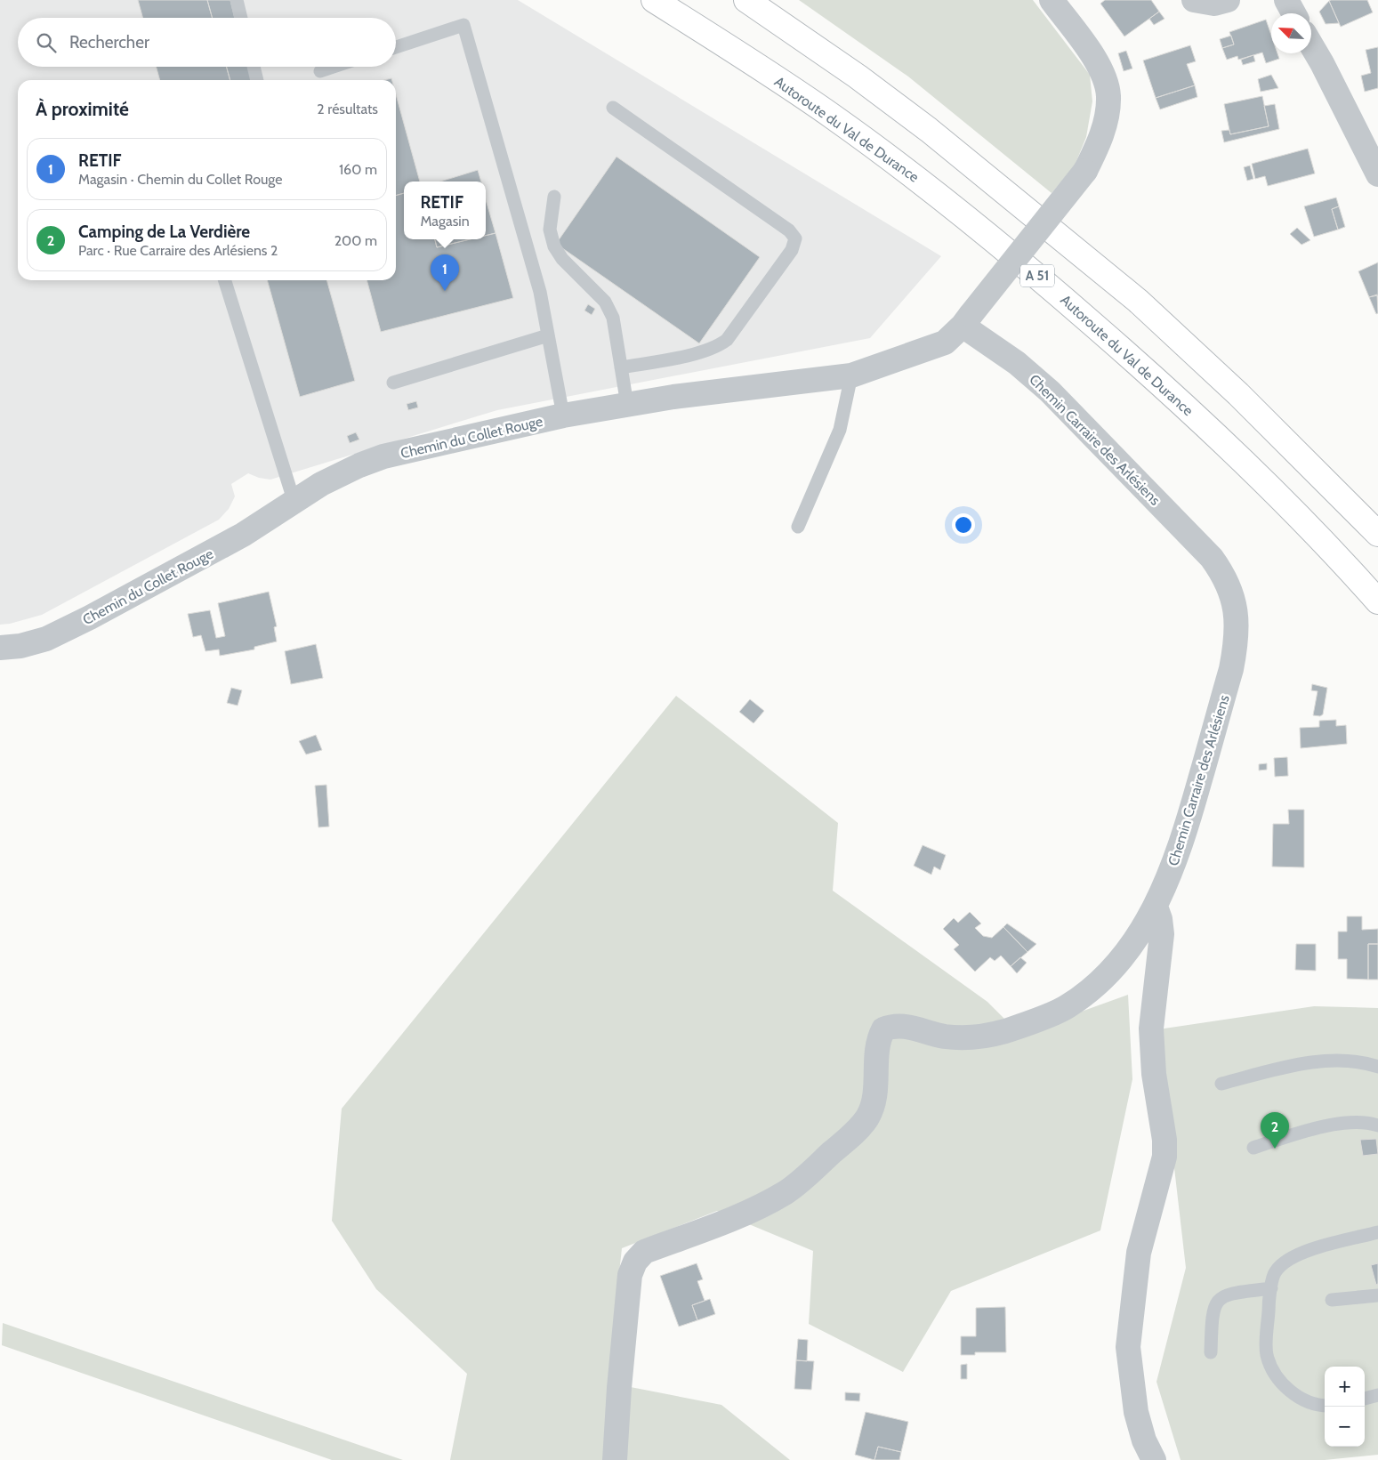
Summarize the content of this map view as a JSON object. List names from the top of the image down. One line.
{"streets":{"highway":["Autoroute du Val de Durance","A 51"],"street":["Chemin du Collet Rouge","Chemin Carraire des Arlésiens"]},"crossings":[["Chemin du Collet Rouge","Chemin Carraire des Arlésiens"]],"north":"top left","page":{"search":"Rechercher","heading":["À proximité","2 résultats"],"list":[{"mark":"1","name":"RETIF","note":"Magasin · Chemin du Collet Rouge","value":"160 m"},{"mark":"2","name":"Camping de La Verdière","note":"Parc · Rue Carraire des Arlésiens 2","value":"200 m"}],"popup":["RETIF","Magasin"],"pins":["1","2"],"map_buttons":["+","−"]}}
